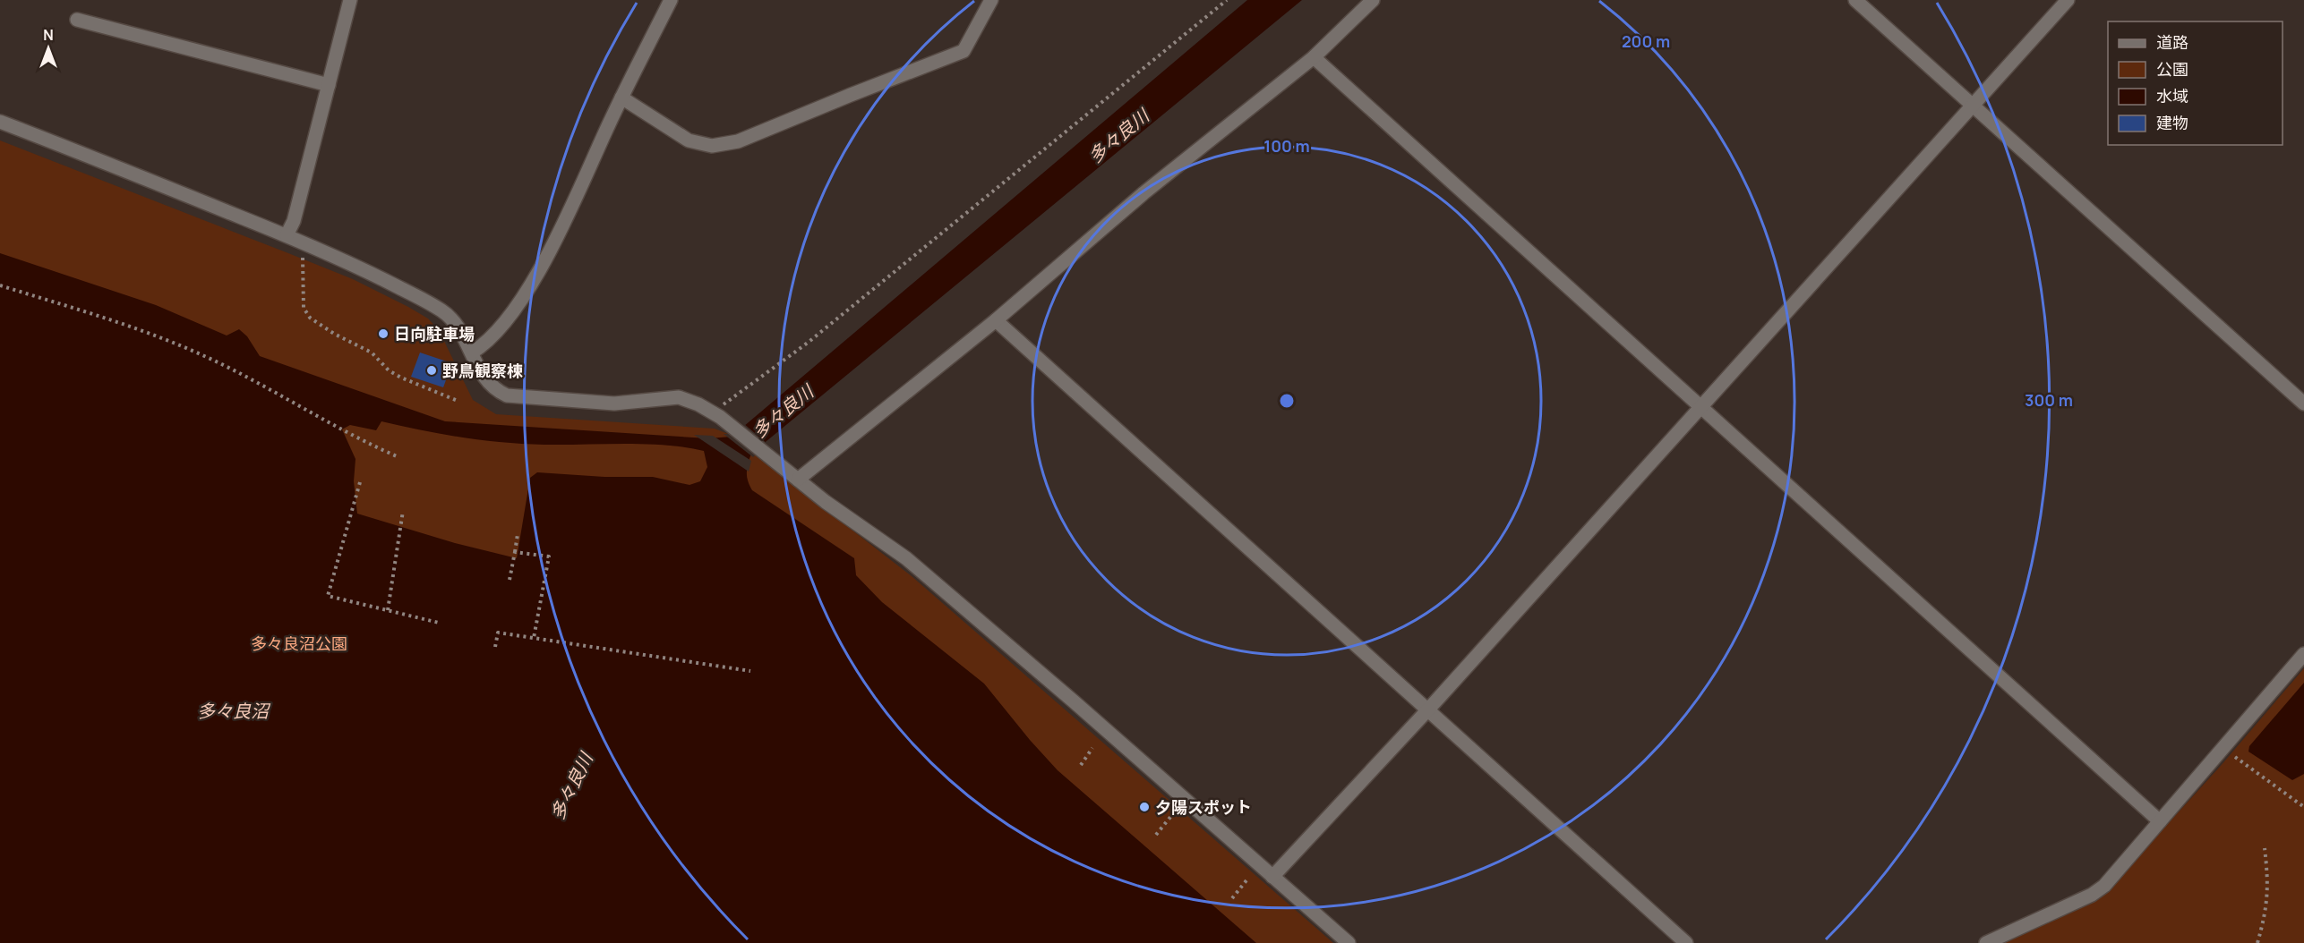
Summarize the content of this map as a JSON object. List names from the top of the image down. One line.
{"water":["多々良川","多々良沼"],"parks":["多々良沼公園"],"places":["日向駐車場","野鳥観察棟","夕陽スポット"],"legend":["道路","公園","水域","建物"],"north":"top","rings":["200 m","100 m","300 m"]}
